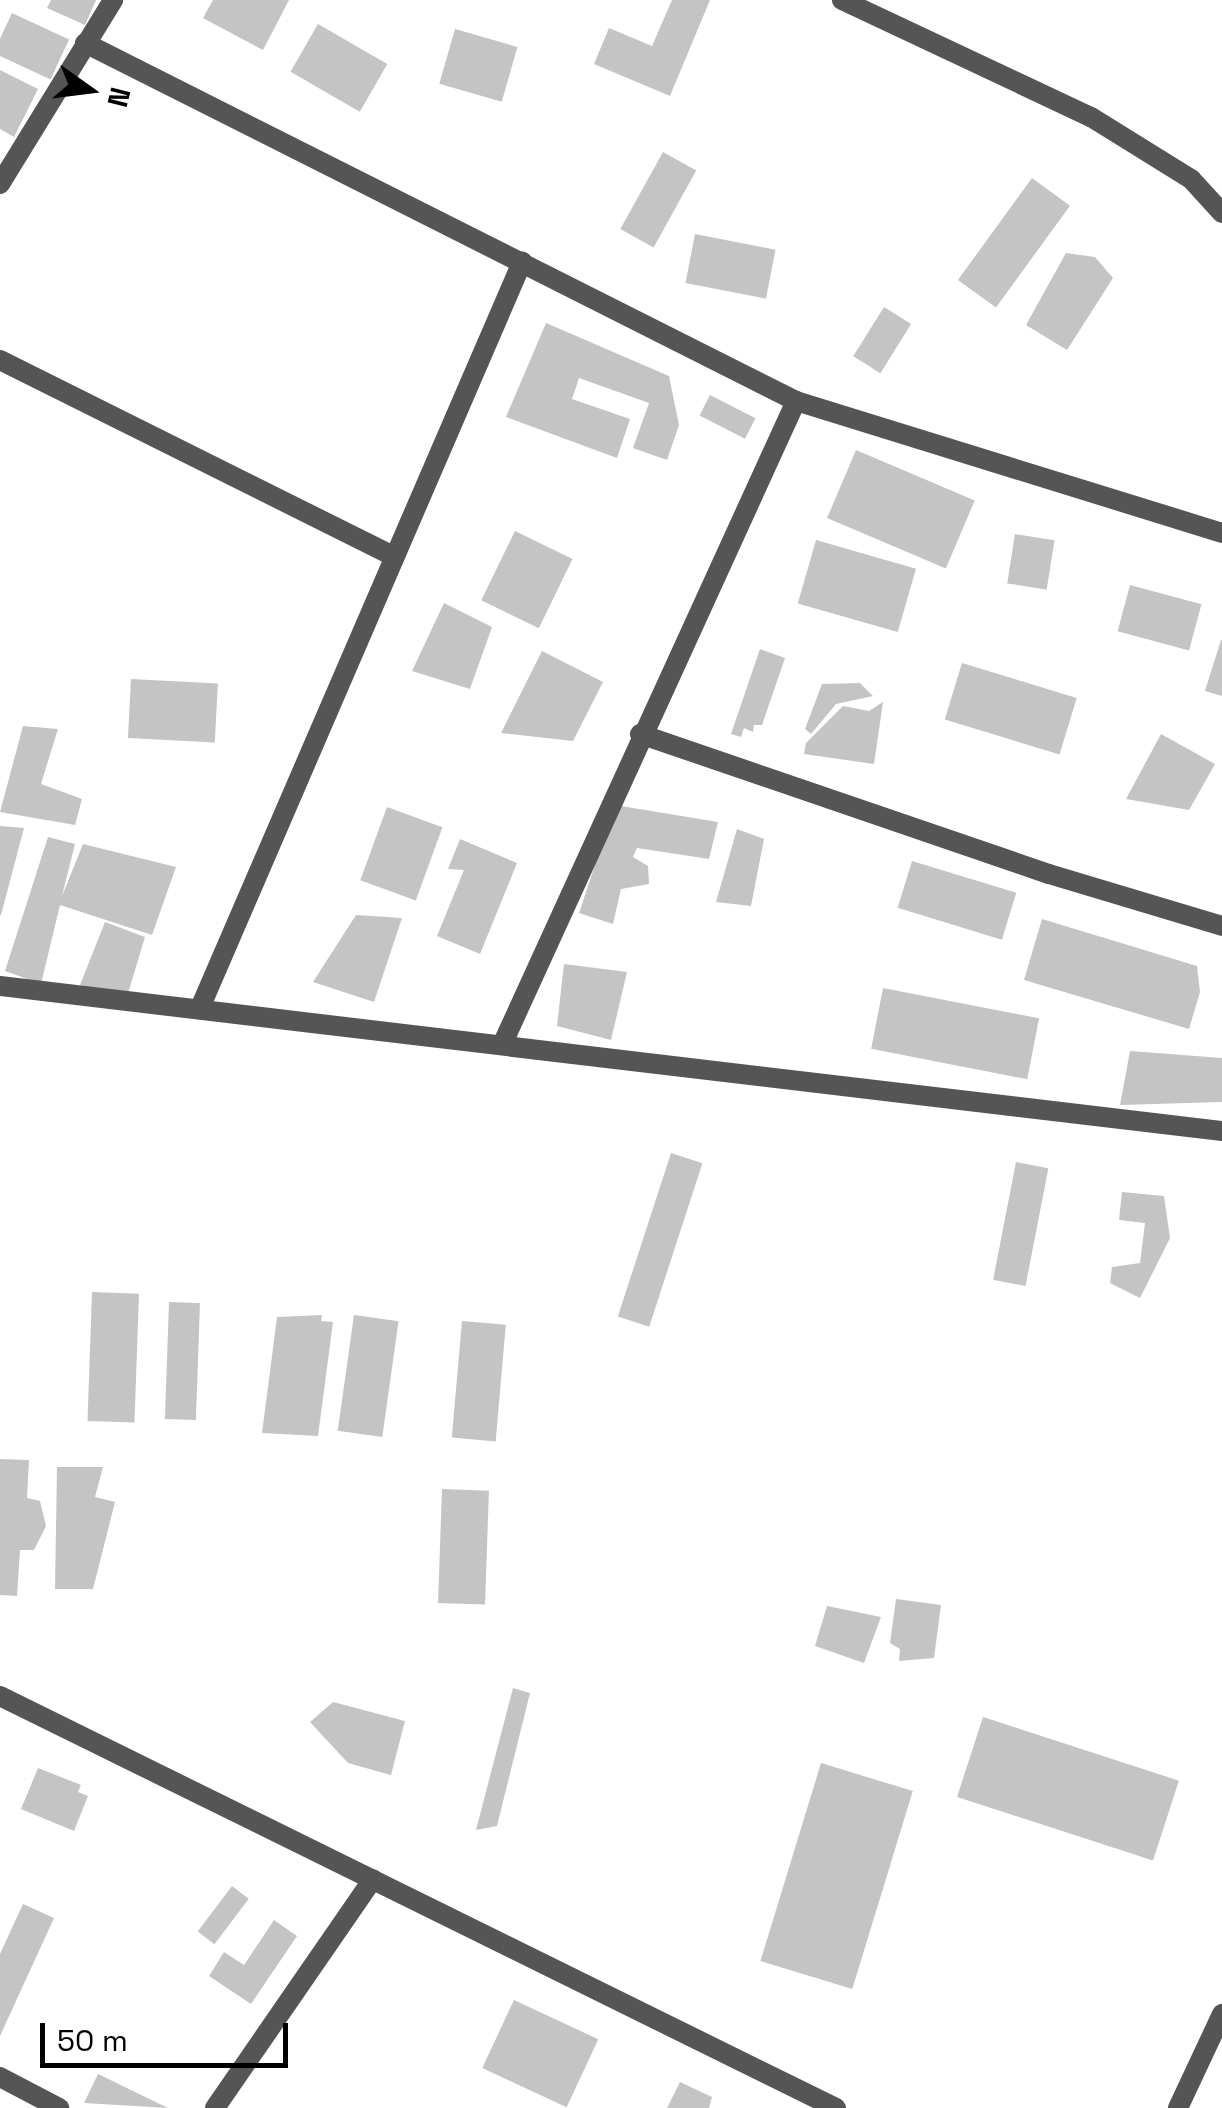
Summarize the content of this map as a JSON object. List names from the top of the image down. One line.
{"scale_bar":"50 m","north":"right"}
